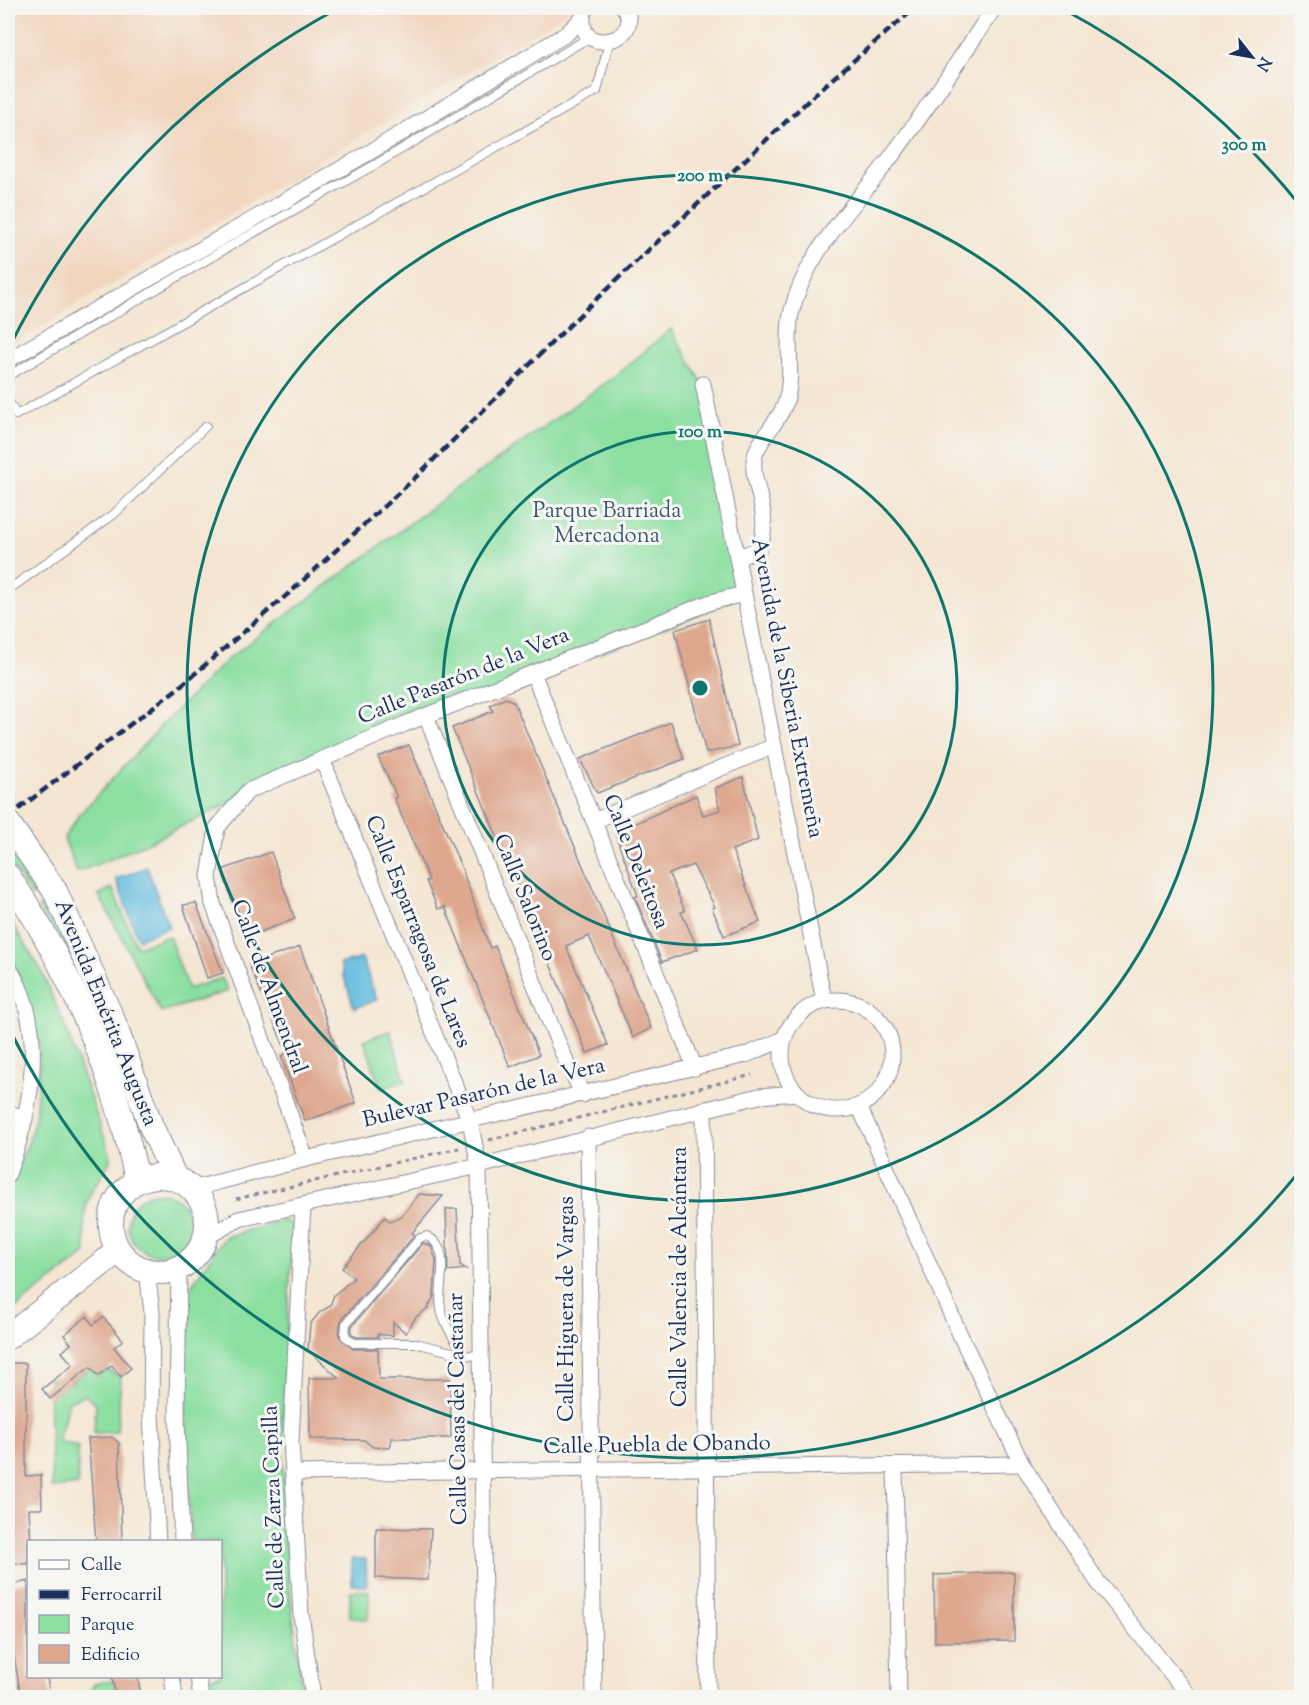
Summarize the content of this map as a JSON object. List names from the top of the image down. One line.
{"streets":{"main road":["Avenida Emérita Augusta"],"street":["Calle Pasarón de la Vera","Avenida de la Siberia Extremeña","Calle Deleitosa","Calle Salorino","Calle Esparragosa de Lares","Calle de Almendral","Bulevar Pasarón de la Vera","Calle Valencia de Alcántara","Calle Higuera de Vargas","Calle Casas del Castañar","Calle Puebla de Obando","Calle de Zarza Capilla"]},"crossings":[["Calle Pasarón de la Vera","Avenida de la Siberia Extremeña"],["Calle Pasarón de la Vera","Calle Deleitosa"],["Calle Pasarón de la Vera","Calle Salorino"],["Calle Pasarón de la Vera","Calle Esparragosa de Lares"],["Calle Pasarón de la Vera","Calle de Almendral"],["Avenida de la Siberia Extremeña","Bulevar Pasarón de la Vera"],["Calle Deleitosa","Bulevar Pasarón de la Vera"],["Calle Salorino","Bulevar Pasarón de la Vera"],["Calle Esparragosa de Lares","Bulevar Pasarón de la Vera"],["Calle Esparragosa de Lares","Calle Casas del Castañar"],["Calle de Almendral","Bulevar Pasarón de la Vera"],["Avenida Emérita Augusta","Bulevar Pasarón de la Vera"],["Bulevar Pasarón de la Vera","Calle Casas del Castañar"],["Calle Valencia de Alcántara","Calle Puebla de Obando"],["Calle Higuera de Vargas","Calle Puebla de Obando"],["Calle Casas del Castañar","Calle Puebla de Obando"],["Calle Puebla de Obando","Calle de Zarza Capilla"]],"parks":["Parque Barriada Mercadona"],"legend":["Calle","Ferrocarril","Parque","Edificio"],"north":"bottom right","rings":["300 m","200 m","100 m"]}
